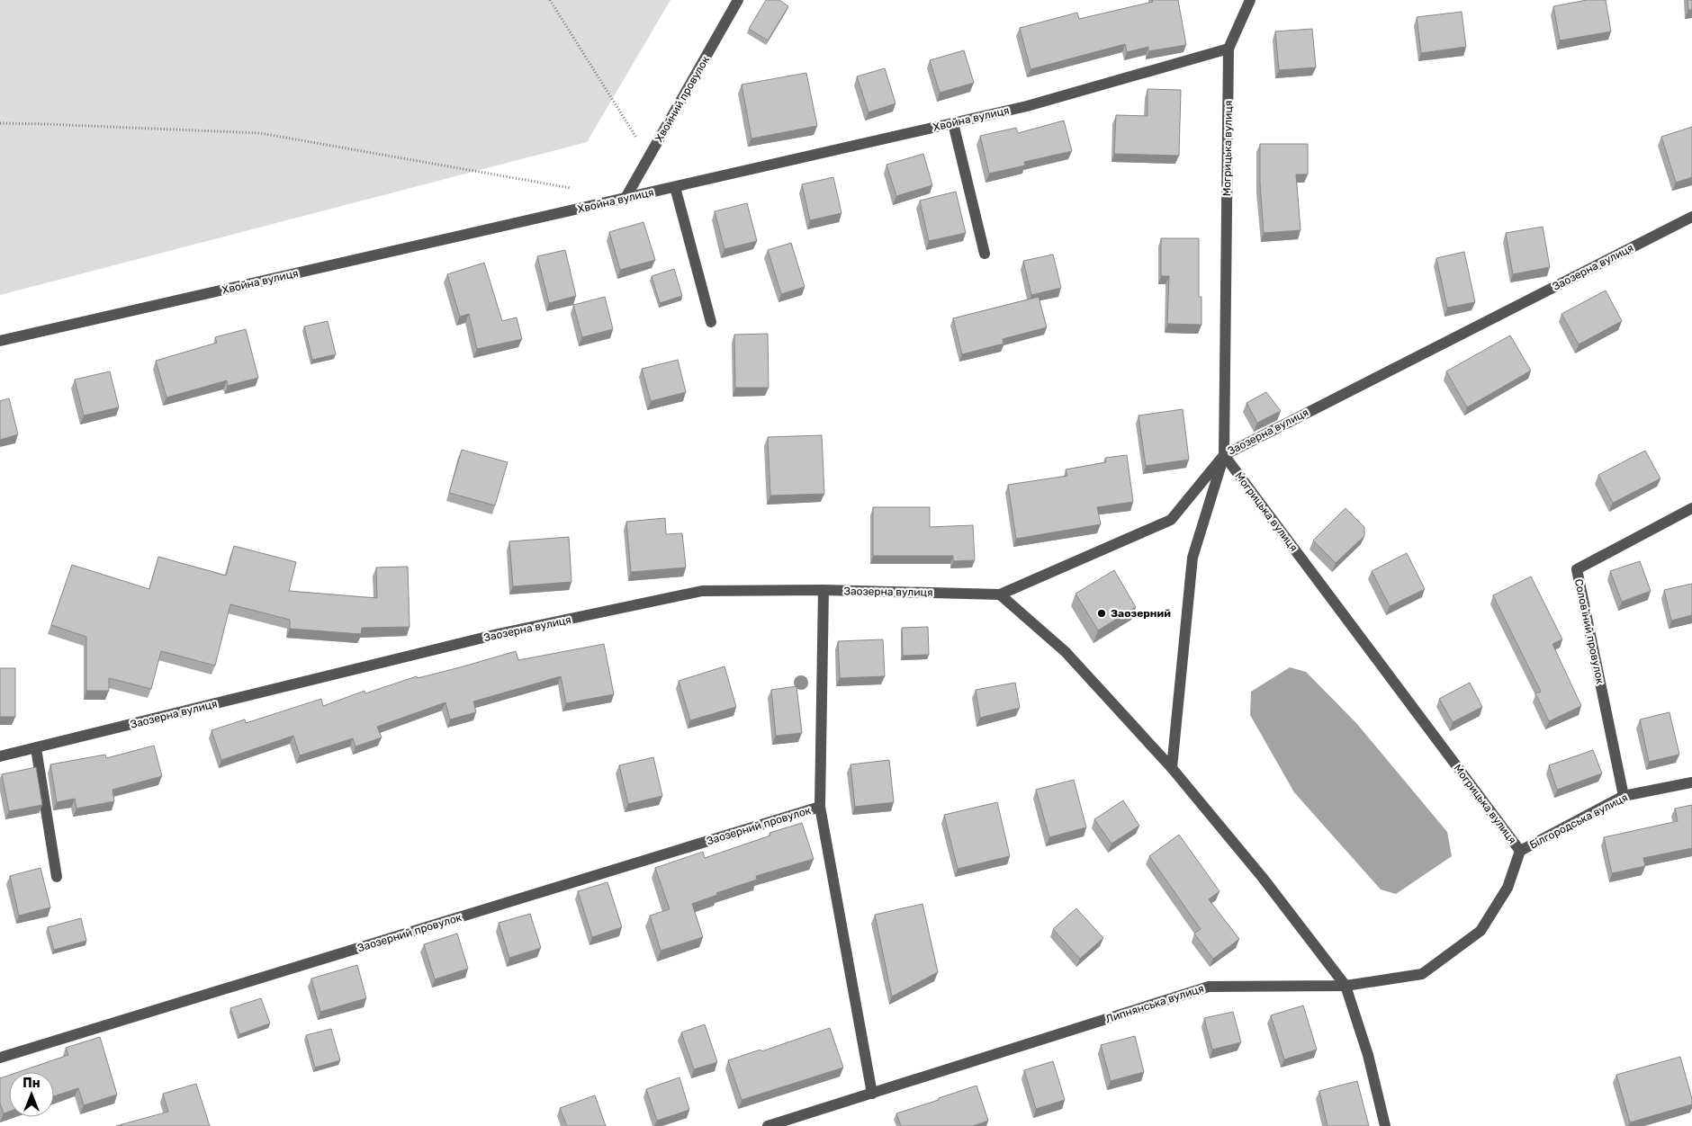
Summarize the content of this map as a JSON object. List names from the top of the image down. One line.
{"streets":{"street":["Хвойний провулок","Хвойна вулиця","Могрицька вулиця","Заозерна вулиця","Соловʼїний провулок","Білгородська вулиця","Заозерний провулок","Липнянська вулиця"]},"crossings":[["Хвойний провулок","Хвойна вулиця"],["Хвойна вулиця","Могрицька вулиця"],["Могрицька вулиця","Заозерна вулиця"],["Могрицька вулиця","Білгородська вулиця"],["Могрицька вулиця","Липнянська вулиця"],["Соловʼїний провулок","Білгородська вулиця"],["Білгородська вулиця","Липнянська вулиця"]],"places":["Заозерний"],"north":"top"}
